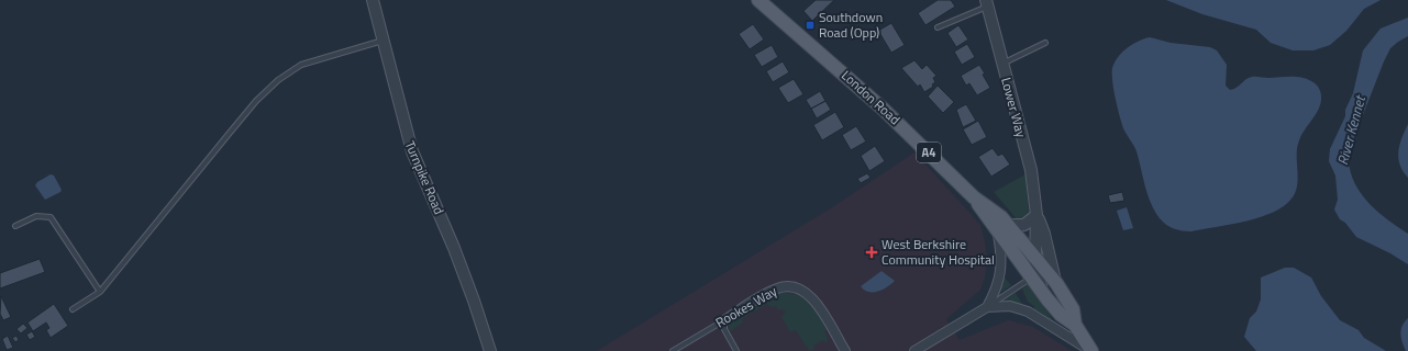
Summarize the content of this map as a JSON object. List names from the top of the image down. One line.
{"streets":{"main road":["London Road","A4"],"street":["Lower Way","Turnpike Road","Rookes Way"]},"crossings":[["London Road","Lower Way"]],"water":["River Kennet"],"places":{"transit":["Southdown Road (Opp)"],"health":["West Berkshire Community Hospital"]}}
